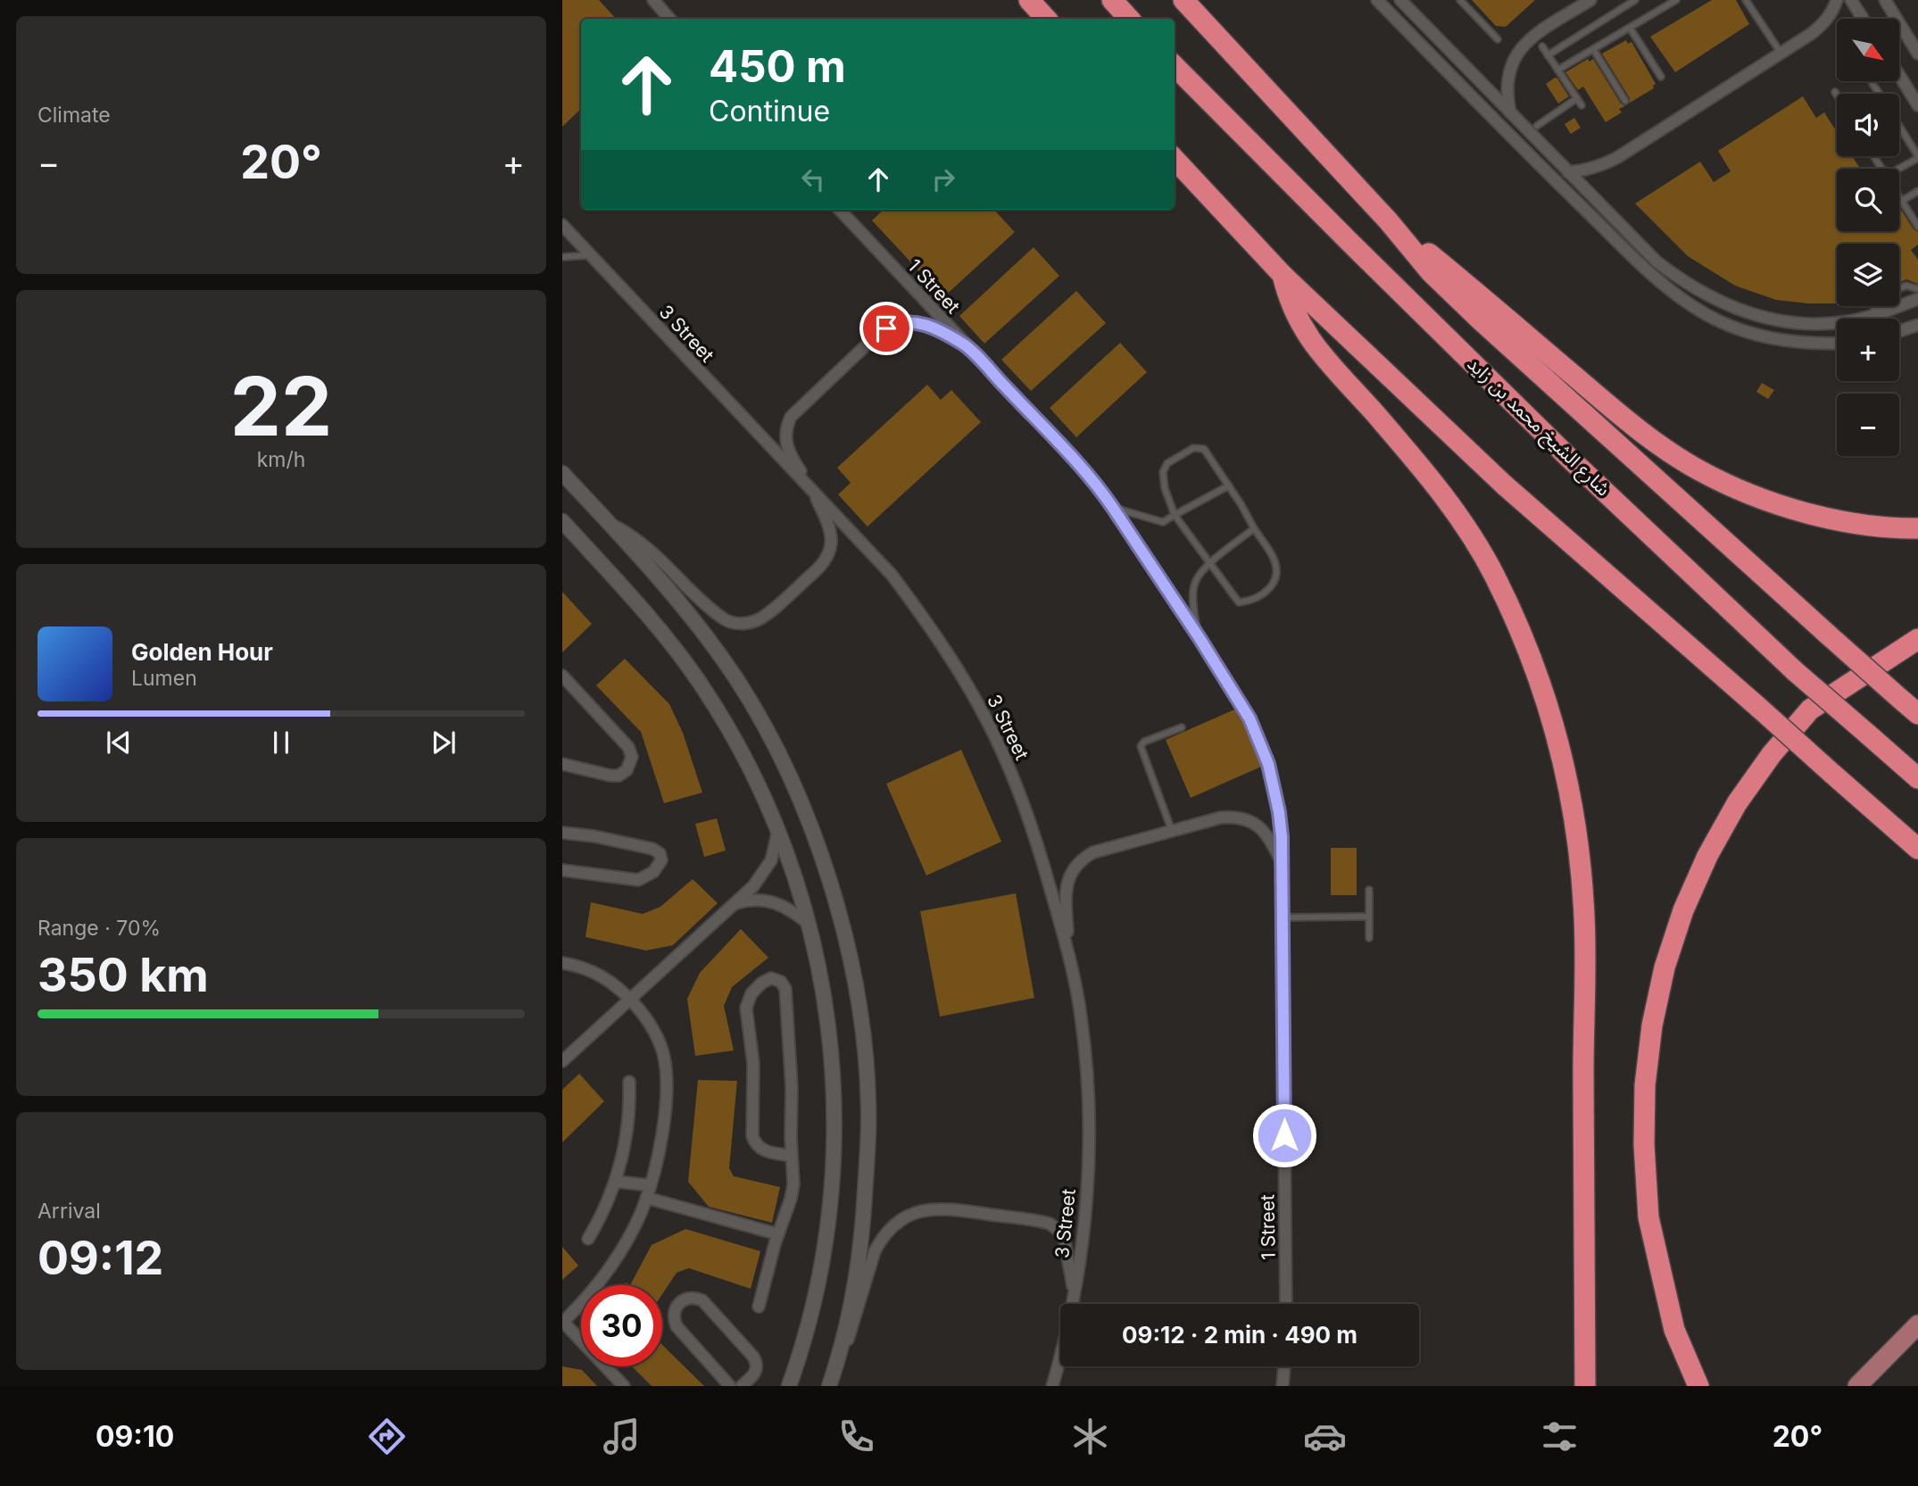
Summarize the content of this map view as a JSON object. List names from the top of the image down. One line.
{"streets":{"highway":["شارع الشيخ محمد بن زايد"],"street":["1 Street","3 Street"]},"north":"bottom right","page":{"tile":["Climate",["22","km/h"],["Range · 70%","350 km"],["Arrival","09:12"]],"map_buttons":["+","−"],"turn":["450 m","Continue"],"heat":["−","20°","+"],"song":["Golden Hour","Lumen"],"limit":"30","trip":"09:12 · 2 min · 490 m","tabs":["09:10","20°"]}}
